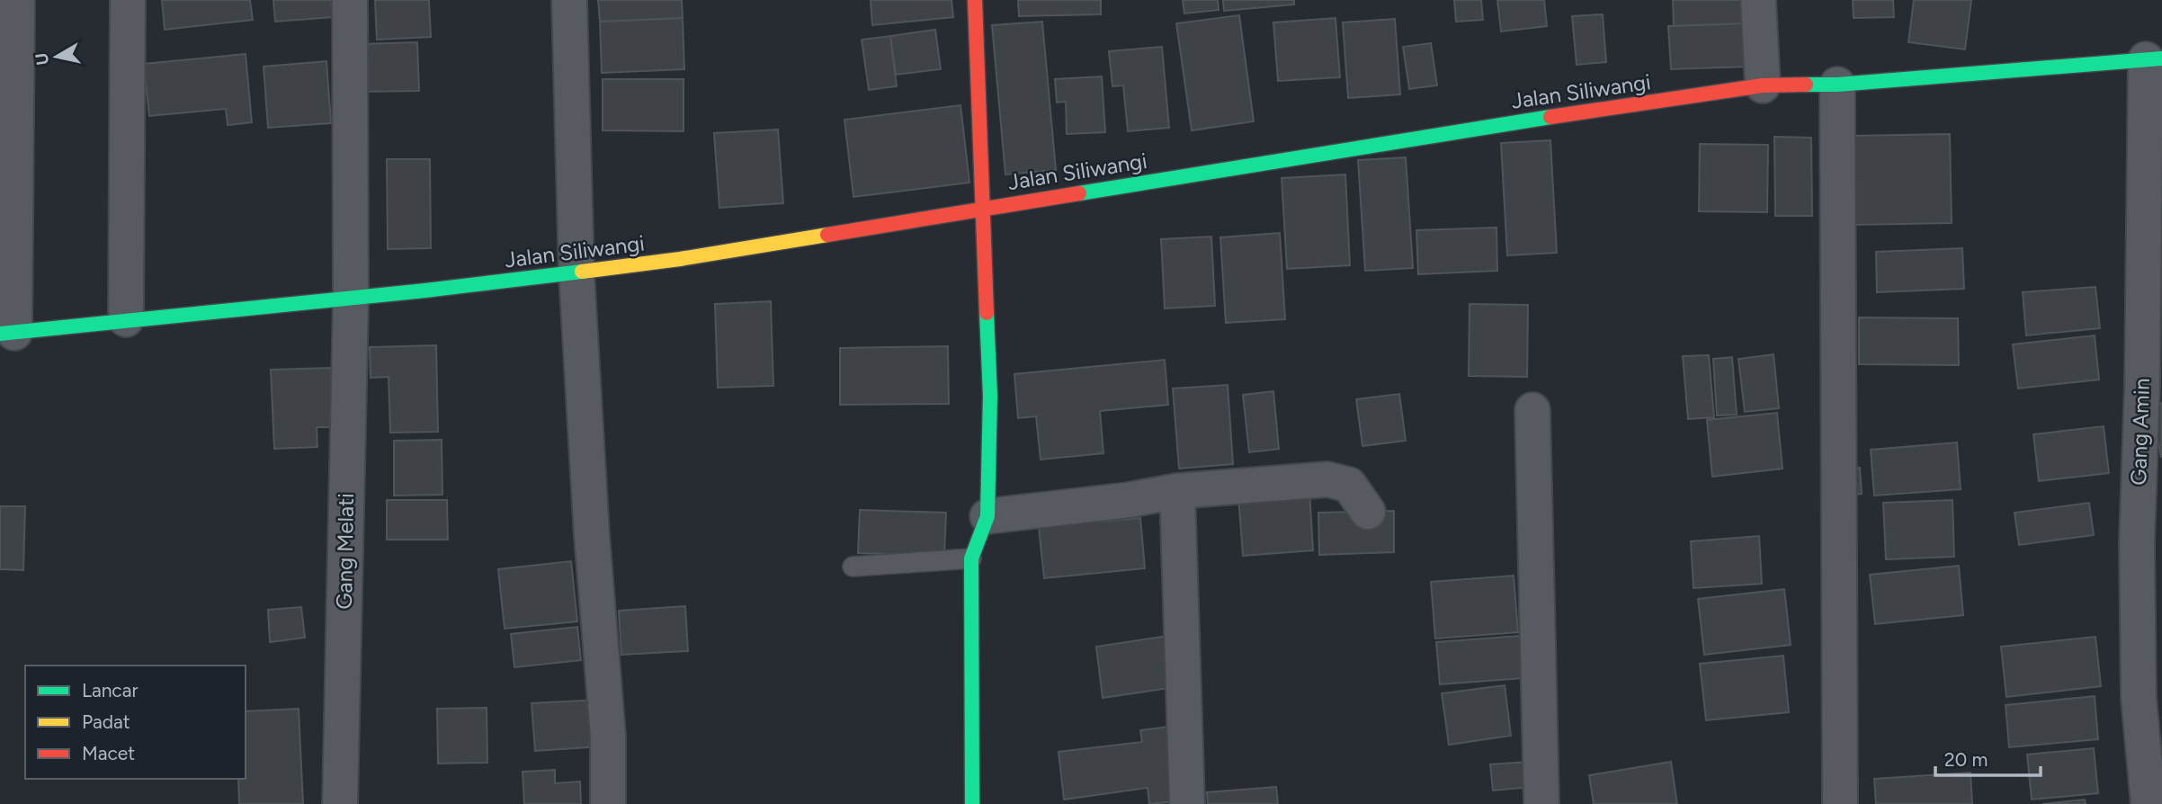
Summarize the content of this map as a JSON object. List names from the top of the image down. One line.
{"streets":{"street":["Jalan Siliwangi","Gang Amin","Gang Melati"]},"crossings":[["Jalan Siliwangi","Gang Amin"],["Jalan Siliwangi","Gang Melati"]],"legend":["Lancar","Padat","Macet"],"scale_bar":"20 m","north":"left"}
